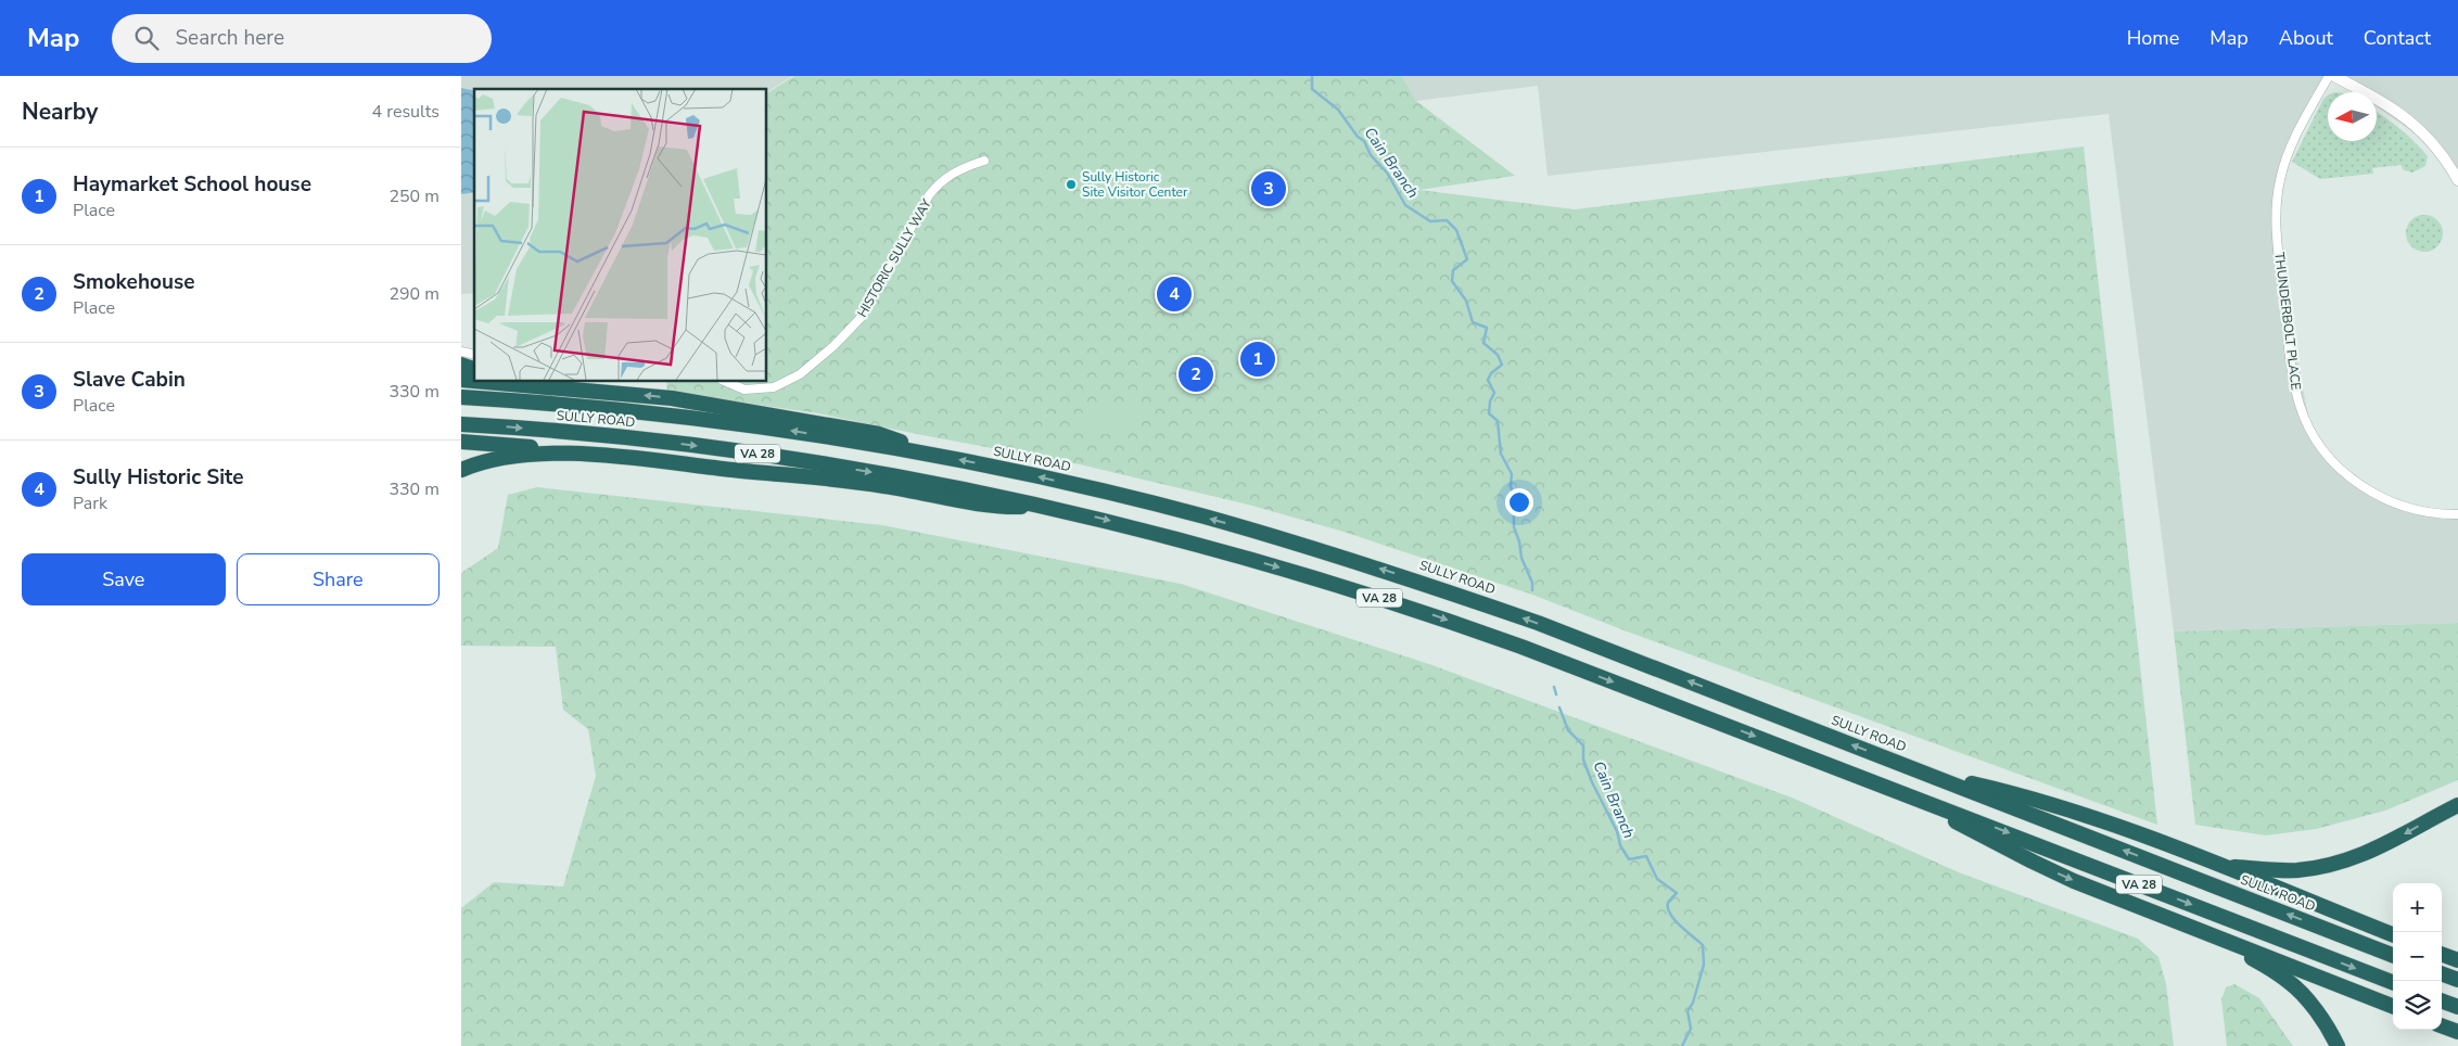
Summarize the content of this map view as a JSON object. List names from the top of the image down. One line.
{"streets":{"highway":["SULLY ROAD","VA 28"],"street":["HISTORIC SULLY WAY","THUNDERBOLT PLACE"]},"water":["Cain Branch"],"places":["Sully Historic Site Visitor Center"],"north":"left","page":{"header":"Map","search":"Search here","nav":["Home","Map","About","Contact"],"heading":["Nearby","4 results"],"list":[{"mark":"1","name":"Haymarket School house","note":"Place","value":"250 m"},{"mark":"2","name":"Smokehouse","note":"Place","value":"290 m"},{"mark":"3","name":"Slave Cabin","note":"Place","value":"330 m"},{"mark":"4","name":"Sully Historic Site","note":"Park","value":"330 m"}],"pins":["3","4","1","2"],"buttons":["Save","Share"],"map_buttons":["+","−"]}}
